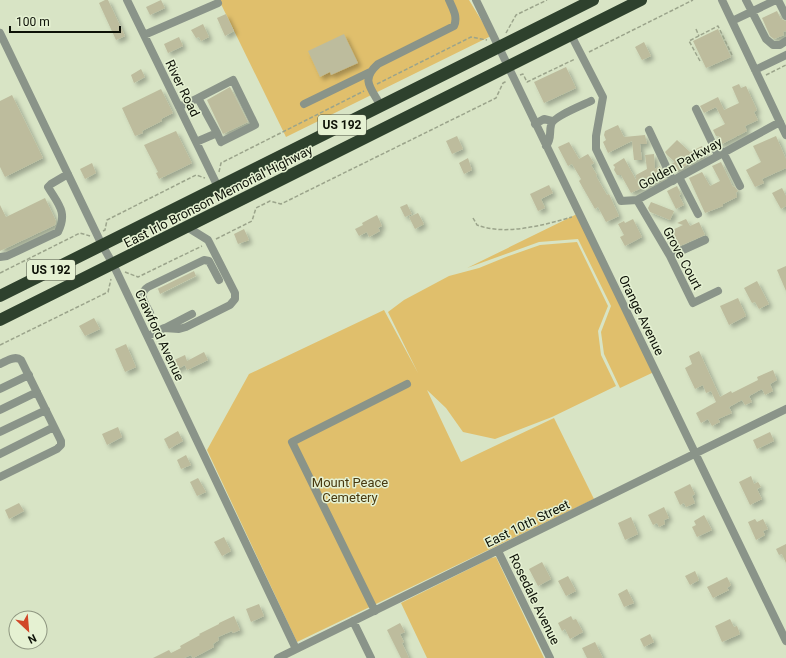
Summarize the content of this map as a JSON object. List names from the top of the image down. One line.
{"streets":{"highway":["US 192","East Irlo Bronson Memorial Highway"],"street":["River Road","Golden Parkway","Grove Court","Orange Avenue","Crawford Avenue","East 10th Street","Rosedale Avenue"]},"crossings":[["River Road","East Irlo Bronson Memorial Highway"],["Golden Parkway","East Irlo Bronson Memorial Highway"],["Golden Parkway","Grove Court"],["East Irlo Bronson Memorial Highway","Orange Avenue"],["East Irlo Bronson Memorial Highway","Crawford Avenue"],["Orange Avenue","East 10th Street"],["Crawford Avenue","East 10th Street"],["East 10th Street","Rosedale Avenue"]],"parks":["Mount Peace Cemetery"],"scale_bar":"100 m","north":"bottom right"}
